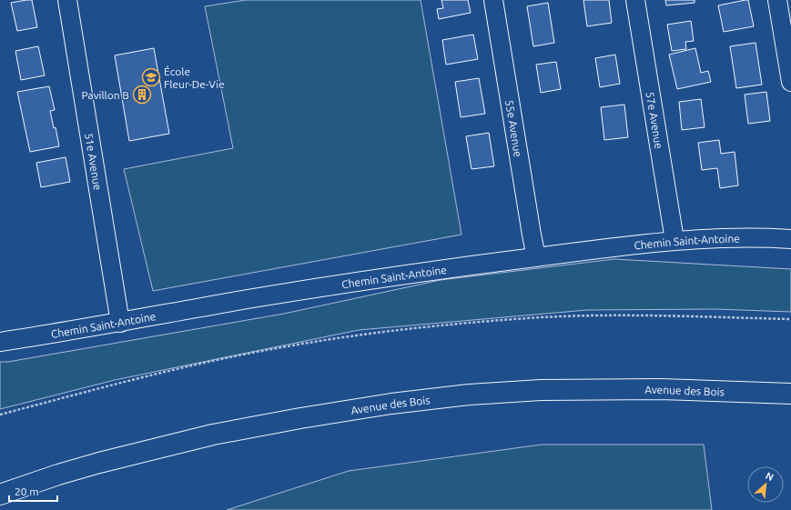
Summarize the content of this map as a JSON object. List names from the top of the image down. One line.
{"streets":{"main road":["Avenue des Bois"],"street":["57e Avenue","55e Avenue","51e Avenue","Chemin Saint-Antoine"]},"crossings":[["57e Avenue","Chemin Saint-Antoine"],["55e Avenue","Chemin Saint-Antoine"],["51e Avenue","Chemin Saint-Antoine"]],"places":{"school or university":["École Fleur-De-Vie"],"building":["Pavillon B"]},"scale_bar":"20 m","north":"top right"}
